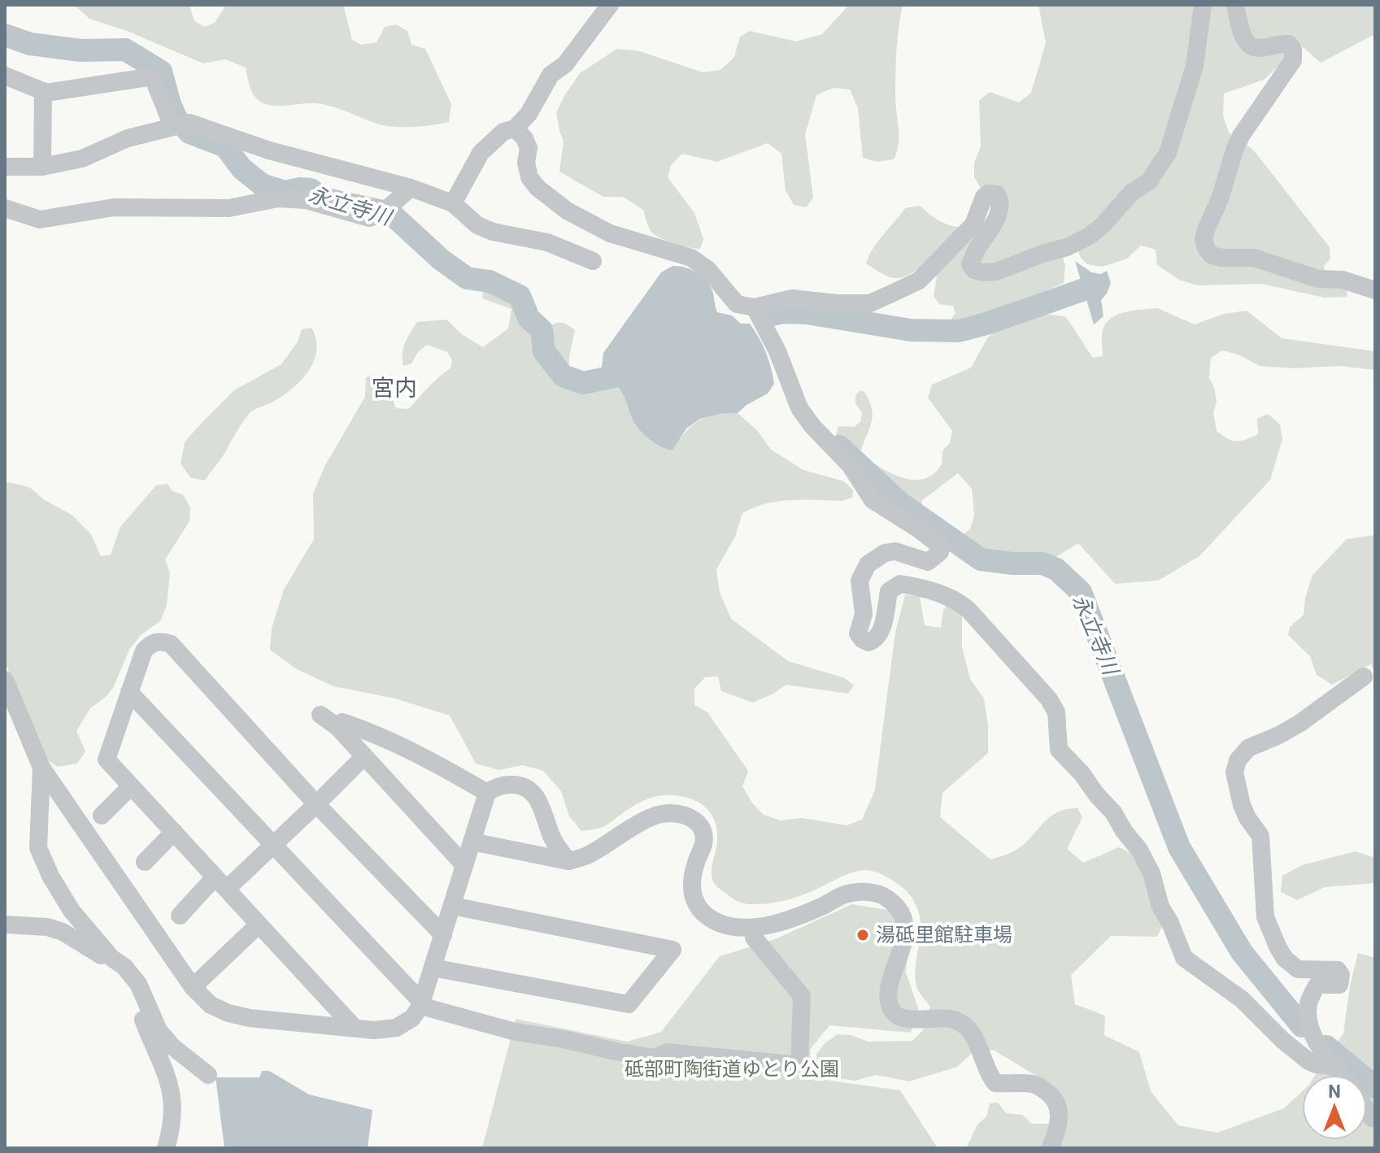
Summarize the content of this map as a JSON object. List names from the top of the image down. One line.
{"districts":["宮内"],"water":["永立寺川"],"parks":["砥部町陶街道ゆとり公園"],"places":["湯砥里館駐車場"],"north":"top"}
